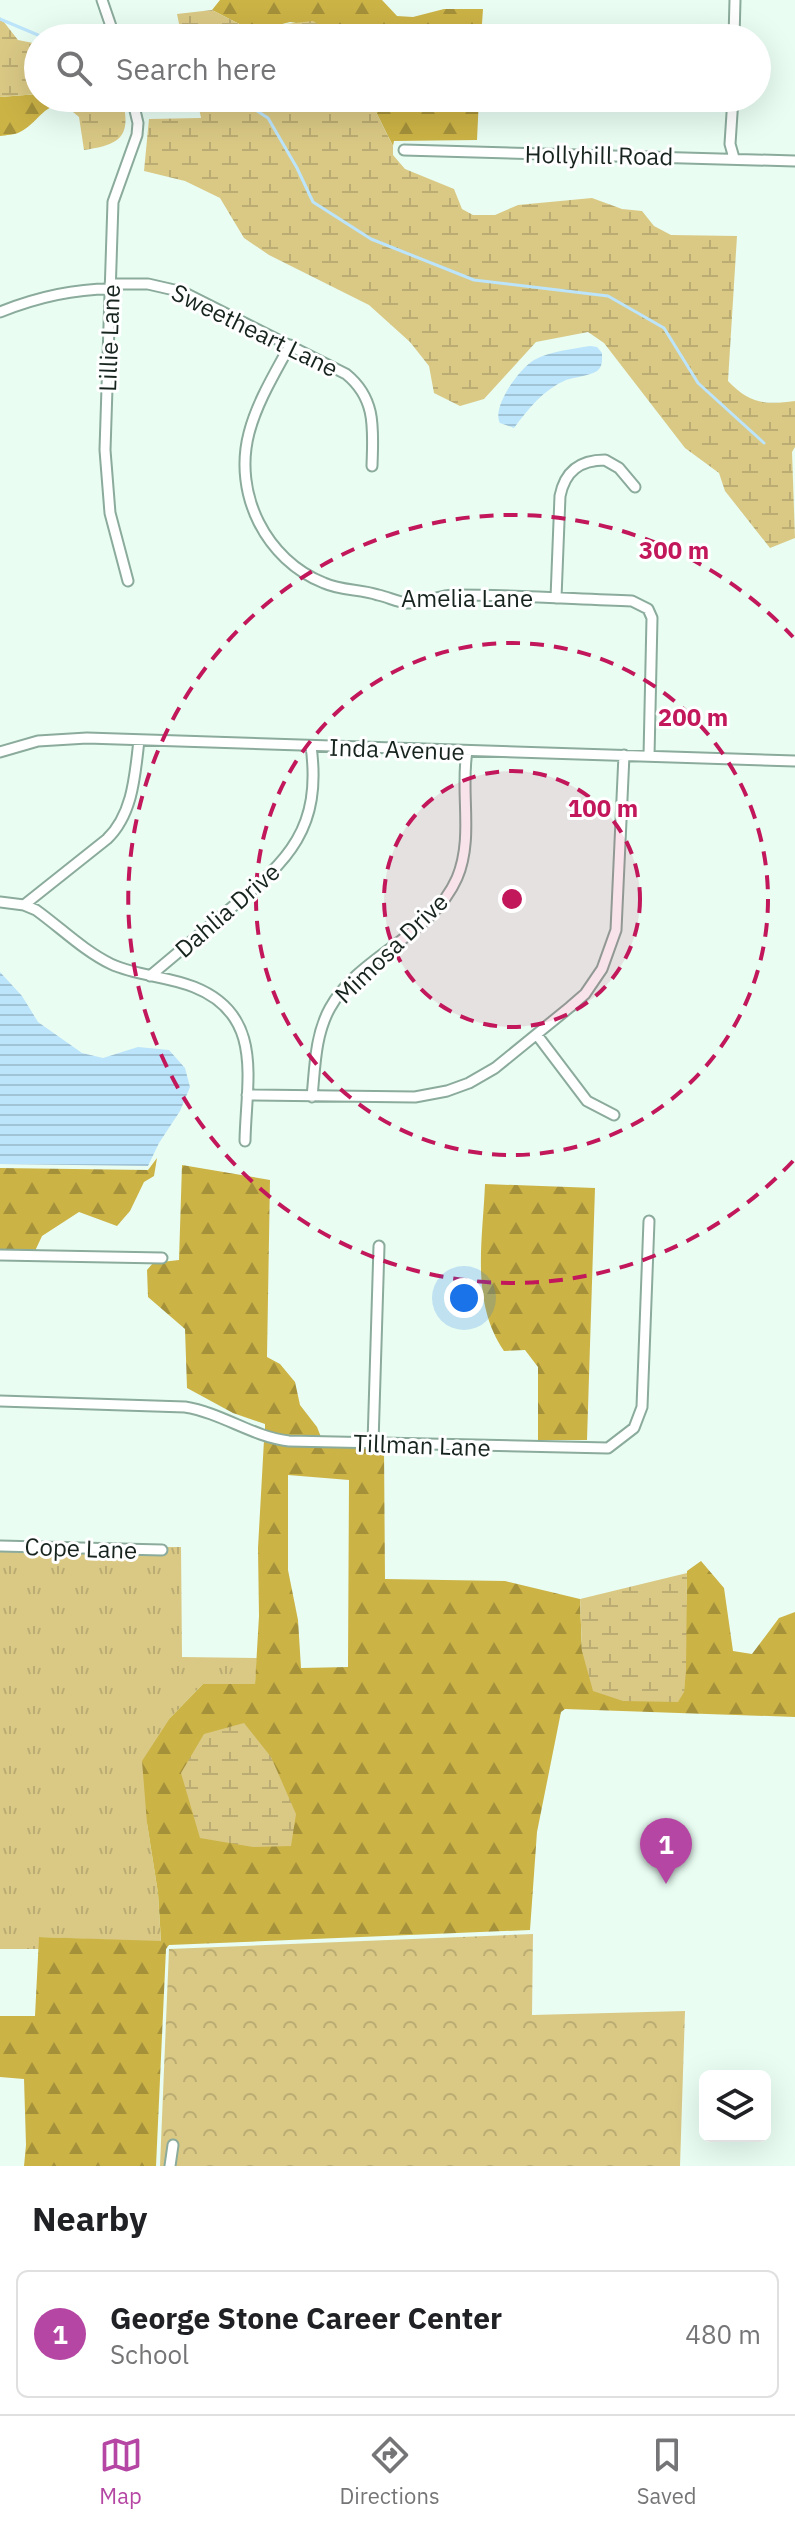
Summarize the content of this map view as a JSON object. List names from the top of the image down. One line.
{"streets":{"street":["Hollyhill Road","Sweetheart Lane","Lillie Lane","Amelia Lane","Inda Avenue","Dahlia Drive","Mimosa Drive","Tillman Lane","Cope Lane"]},"crossings":[["Sweetheart Lane","Lillie Lane"],["Sweetheart Lane","Amelia Lane"],["Amelia Lane","Inda Avenue"],["Inda Avenue","Dahlia Drive"],["Inda Avenue","Mimosa Drive"]],"page":{"search":"Search here","pins":"1","heading":"Nearby","list":[{"mark":"1","name":"George Stone Career Center","note":"School","value":"480 m"}],"nav":["Map","Directions","Saved"]},"rings":["300 m","200 m","100 m"]}
